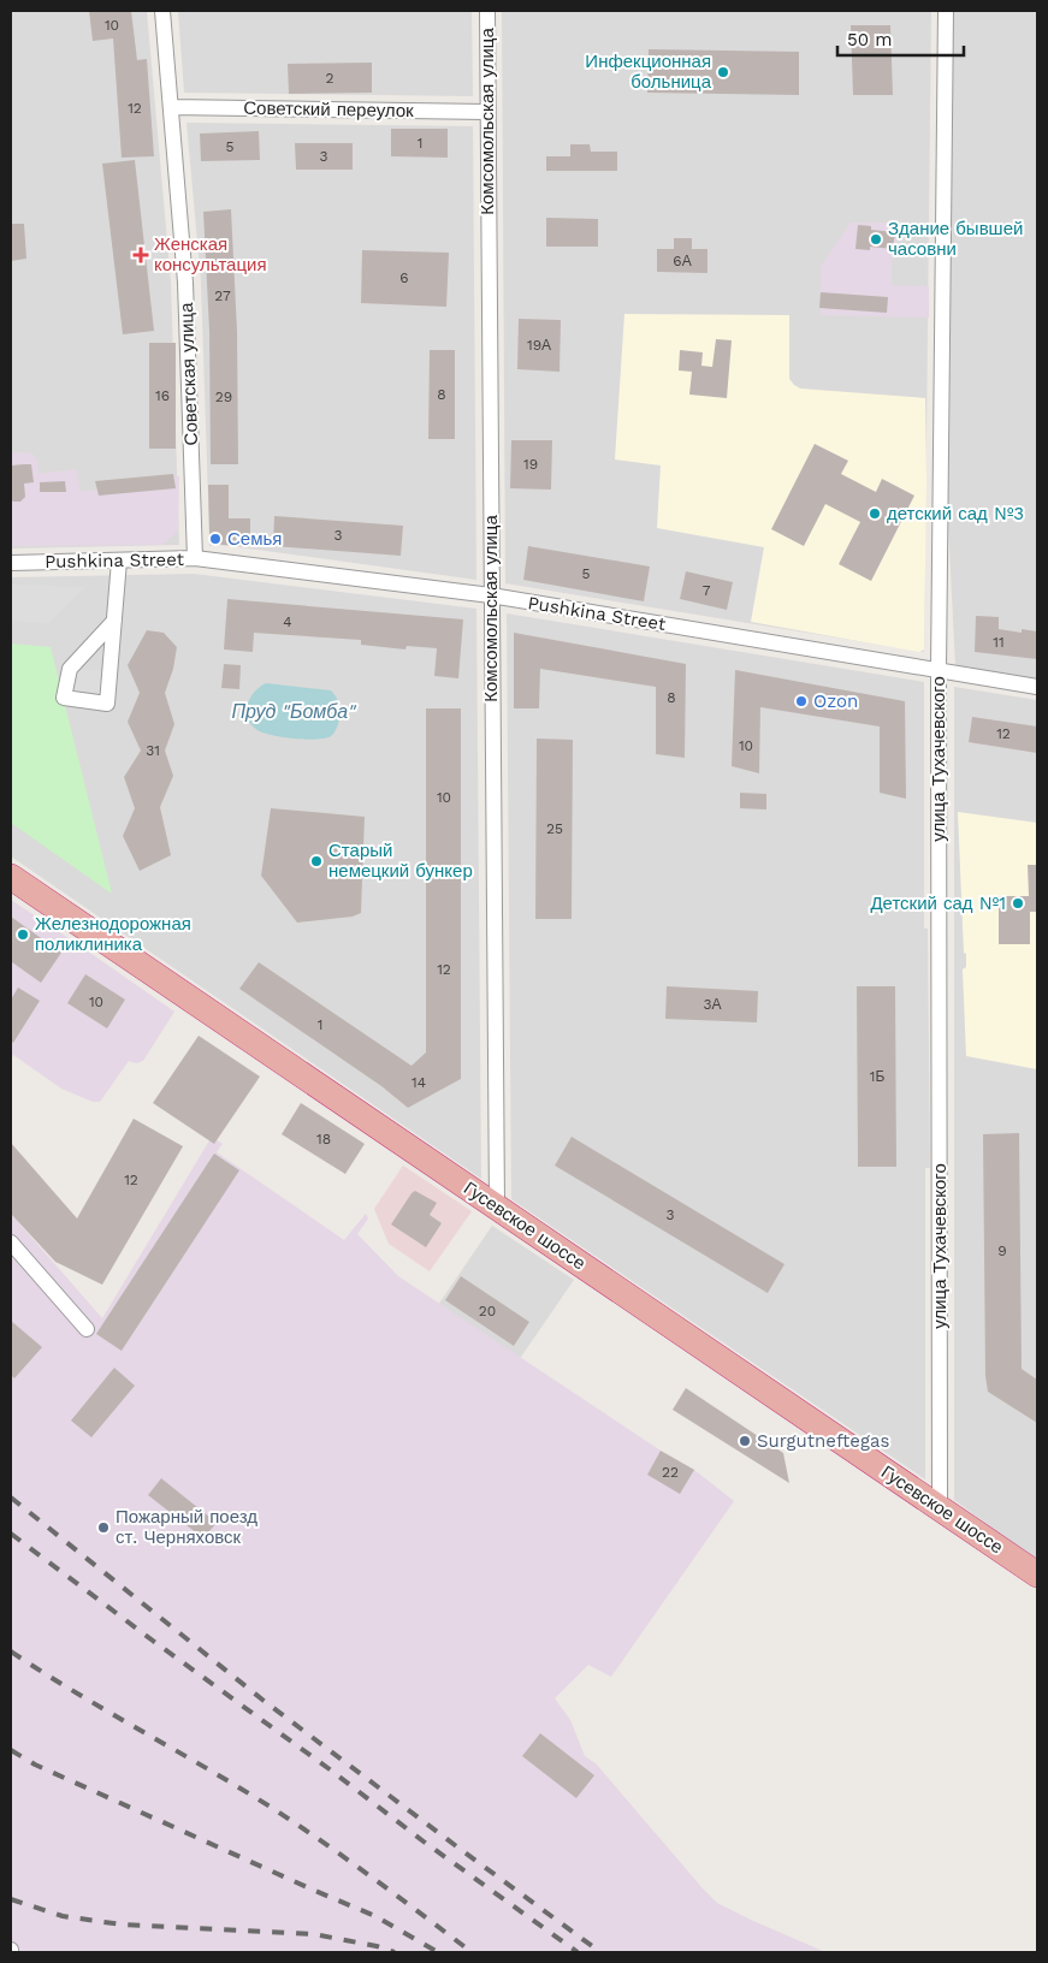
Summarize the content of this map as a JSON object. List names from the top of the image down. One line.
{"streets":{"highway":["Гусевское шоссе"],"street":["Советский переулок","Комсомольская улица","Советская улица","Pushkina Street","улица Тухачевского"]},"crossings":[["Советский переулок","Комсомольская улица"],["Советский переулок","Советская улица"],["Комсомольская улица","Pushkina Street"],["Комсомольская улица","Гусевское шоссе"],["Советская улица","Pushkina Street"],["Pushkina Street","улица Тухачевского"],["улица Тухачевского","Гусевское шоссе"]],"water":["Пруд \"Бомба\""],"places":{"other":["Инфекционная больница","Здание бывшей часовни","детский сад №3","Семья","Ozon","Старый немецкий бункер","Детский сад №1","Железнодорожная поликлиника","Surgutneftegas","Пожарный поезд ст. Черняховск"],"health":["Женская консультация"]},"house_numbers":["10","2","12","1","5","3","6А","6","27","19А","8","16","29","19","3","5","7","4","11","8","12","10","31","10","25","12","10","3А","1","1Б","14","18","12","3","9","20","22"],"scale_bar":"50 m"}
